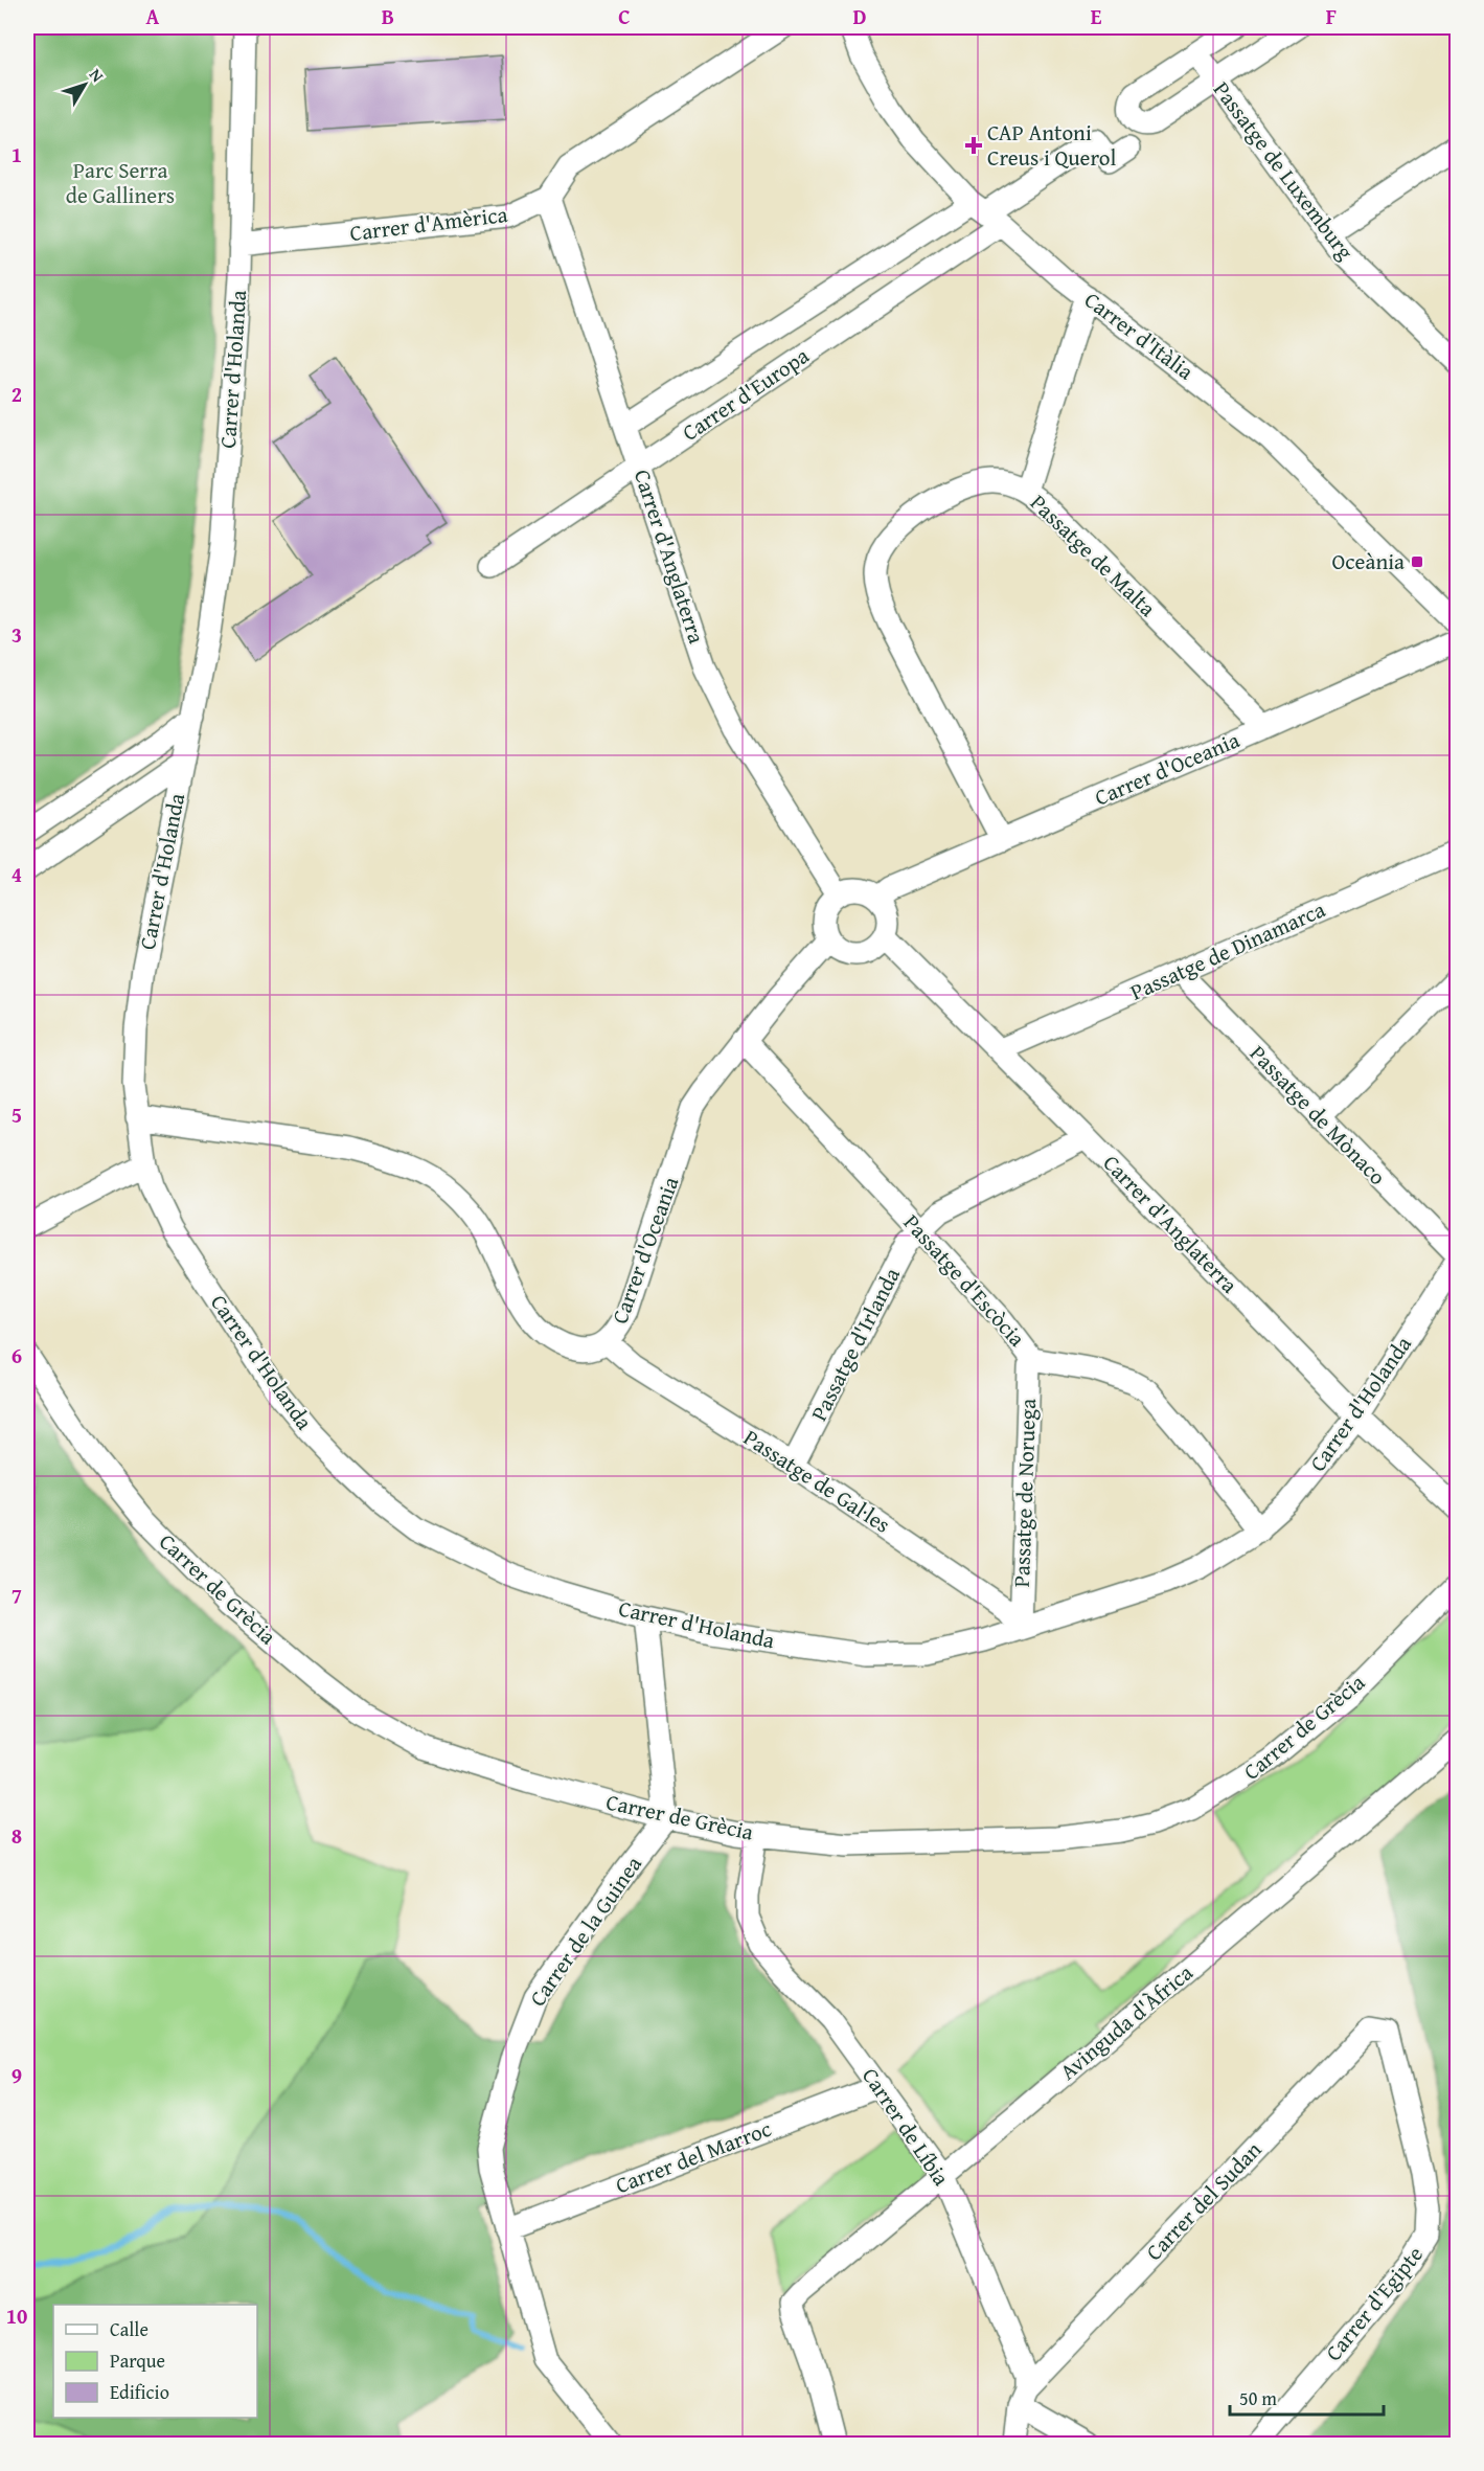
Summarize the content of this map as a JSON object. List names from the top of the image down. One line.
{"streets":{"street":["Passatge de Luxemburg","Carrer d'Amèrica","Carrer d'Itàlia","Carrer d'Holanda","Carrer d'Europa","Passatge de Malta","Carrer d'Anglaterra","Carrer d'Oceania","Passatge de Dinamarca","Passatge de Mònaco","Passatge d'Escòcia","Passatge d'Irlanda","Passatge de Gal·les","Passatge de Noruega","Carrer de Grècia","Carrer de la Guinea","Avinguda d'Àfrica","Carrer de Líbia","Carrer del Marroc","Carrer del Sudan","Carrer d'Egipte"]},"crossings":[["Carrer d'Amèrica","Carrer d'Holanda"],["Carrer d'Amèrica","Carrer d'Anglaterra"],["Carrer d'Itàlia","Carrer d'Europa"],["Carrer d'Holanda","Carrer d'Anglaterra"],["Carrer d'Holanda","Carrer d'Oceania"],["Carrer d'Holanda","Passatge de Mònaco"],["Carrer d'Holanda","Passatge d'Escòcia"],["Carrer d'Holanda","Passatge de Gal·les"],["Carrer d'Holanda","Passatge de Noruega"],["Carrer d'Europa","Carrer d'Anglaterra"],["Passatge de Malta","Carrer d'Oceania"],["Carrer d'Anglaterra","Carrer d'Oceania"],["Carrer d'Anglaterra","Passatge de Dinamarca"],["Carrer d'Anglaterra","Passatge d'Irlanda"],["Carrer d'Oceania","Passatge d'Escòcia"],["Carrer d'Oceania","Passatge de Gal·les"],["Passatge de Dinamarca","Passatge de Mònaco"],["Passatge d'Escòcia","Passatge d'Irlanda"],["Passatge d'Escòcia","Passatge de Noruega"],["Passatge d'Irlanda","Passatge de Gal·les"],["Passatge de Gal·les","Passatge de Noruega"],["Carrer de Grècia","Carrer de la Guinea"],["Carrer de Grècia","Carrer de Líbia"],["Carrer de la Guinea","Carrer del Marroc"],["Avinguda d'Àfrica","Carrer de Líbia"],["Carrer de Líbia","Carrer del Marroc"],["Carrer de Líbia","Carrer del Sudan"],["Carrer del Sudan","Carrer d'Egipte"]],"parks":["Parc Serra de Galliners"],"places":{"health":["CAP Antoni Creus i Querol"],"transit":["Oceània"]},"legend":["Calle","Parque","Edificio"],"scale_bar":"50 m","north":"top right","grid":{"columns":["A","B","C","D","E","F"],"rows":["1","2","3","4","5","6","7","8","9","10"]}}
